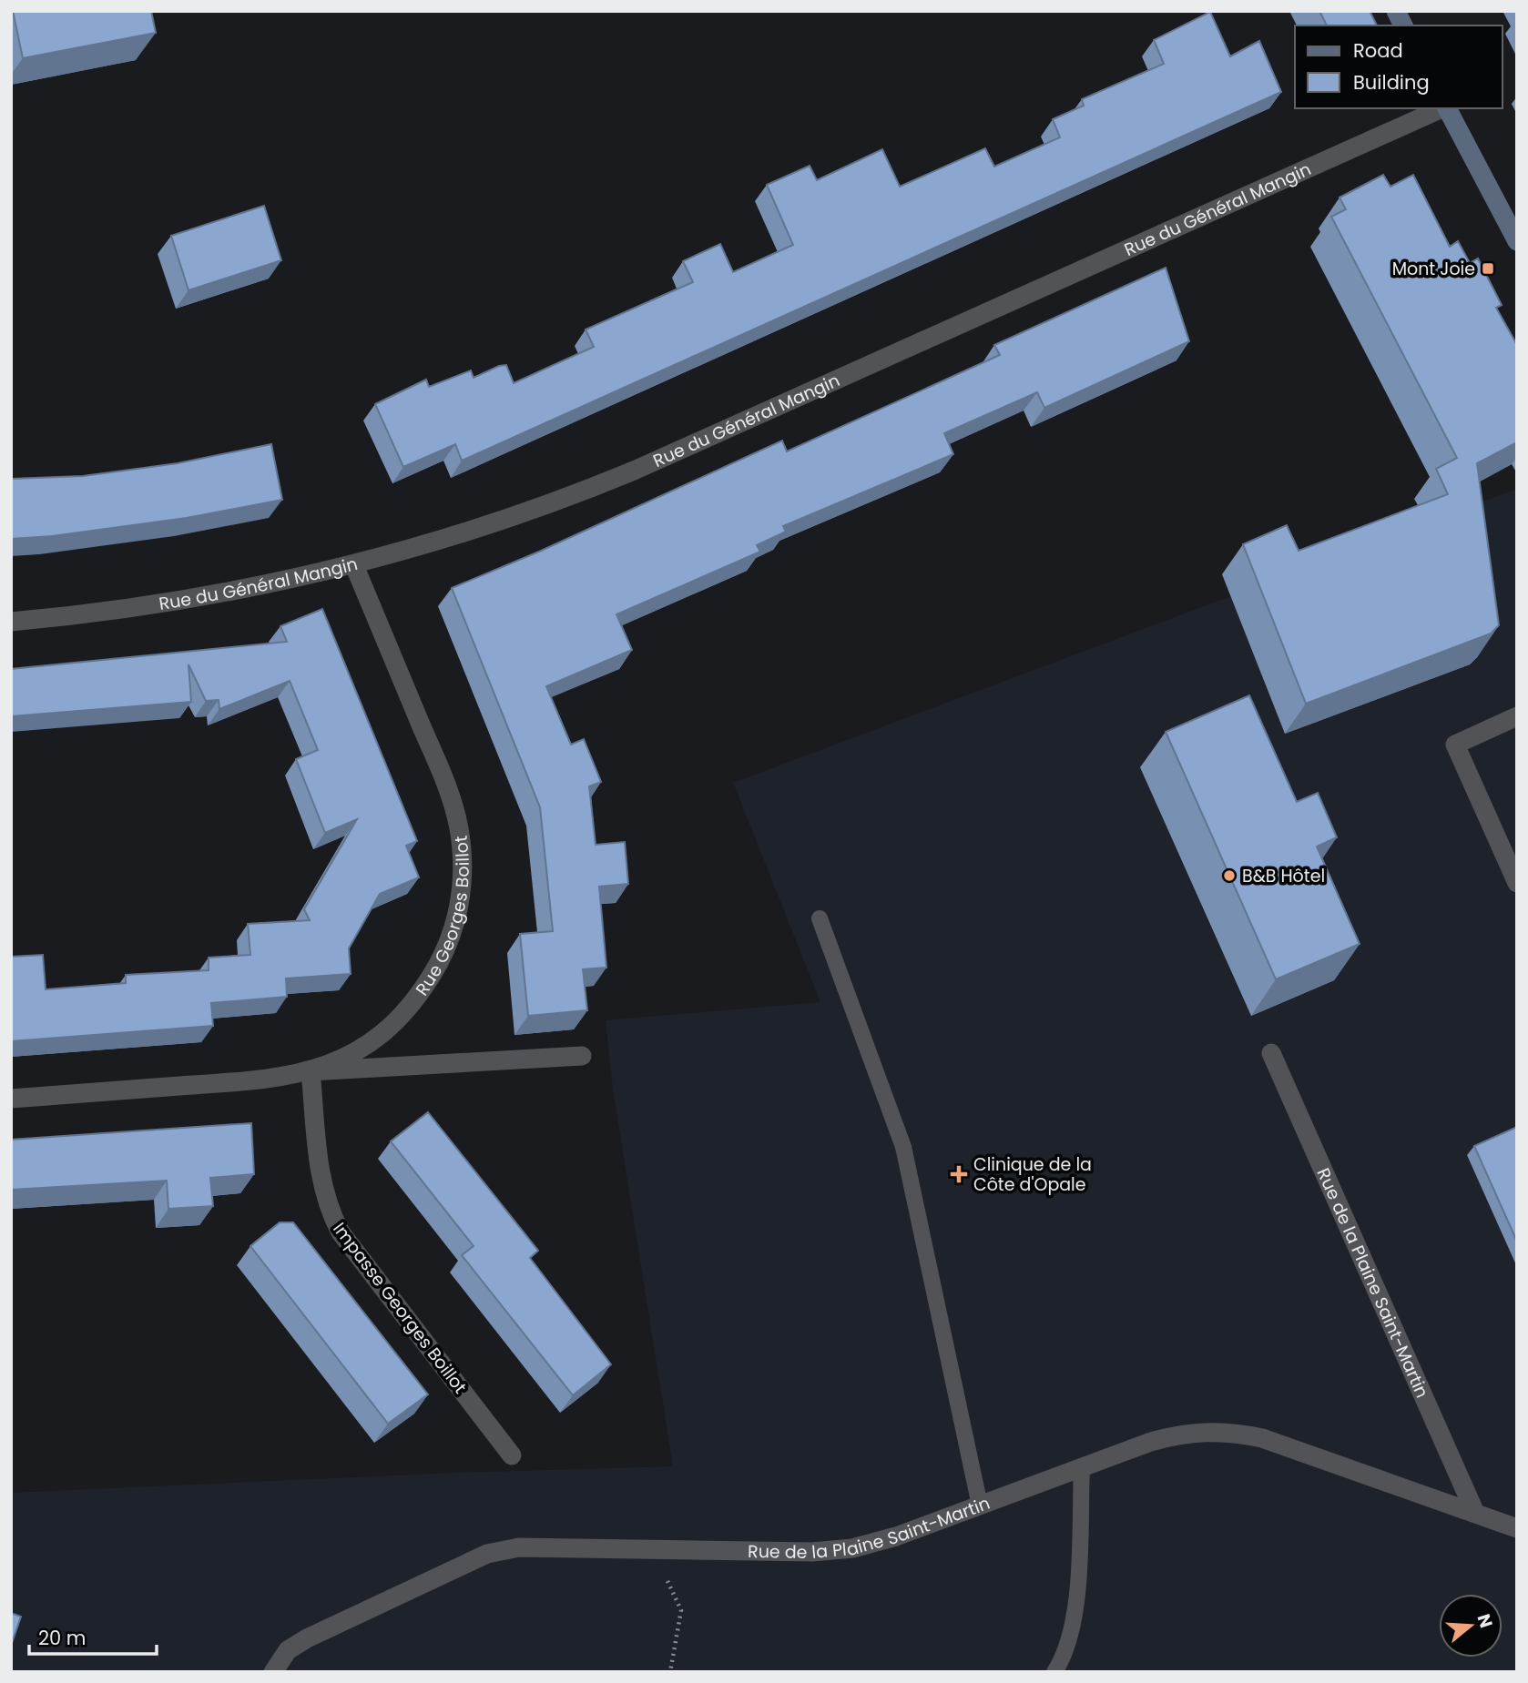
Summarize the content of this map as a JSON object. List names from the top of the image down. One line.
{"streets":{"street":["Rue du Général Mangin","Rue Georges Boillot","Rue de la Plaine Saint-Martin","Impasse Georges Boillot"]},"crossings":[["Rue du Général Mangin","Rue Georges Boillot"],["Rue Georges Boillot","Impasse Georges Boillot"]],"places":{"transit":["Mont Joie"],"other":["B&B Hôtel"],"health":["Clinique de la Côte d'Opale"]},"legend":["Road","Building"],"scale_bar":"20 m","north":"right"}
